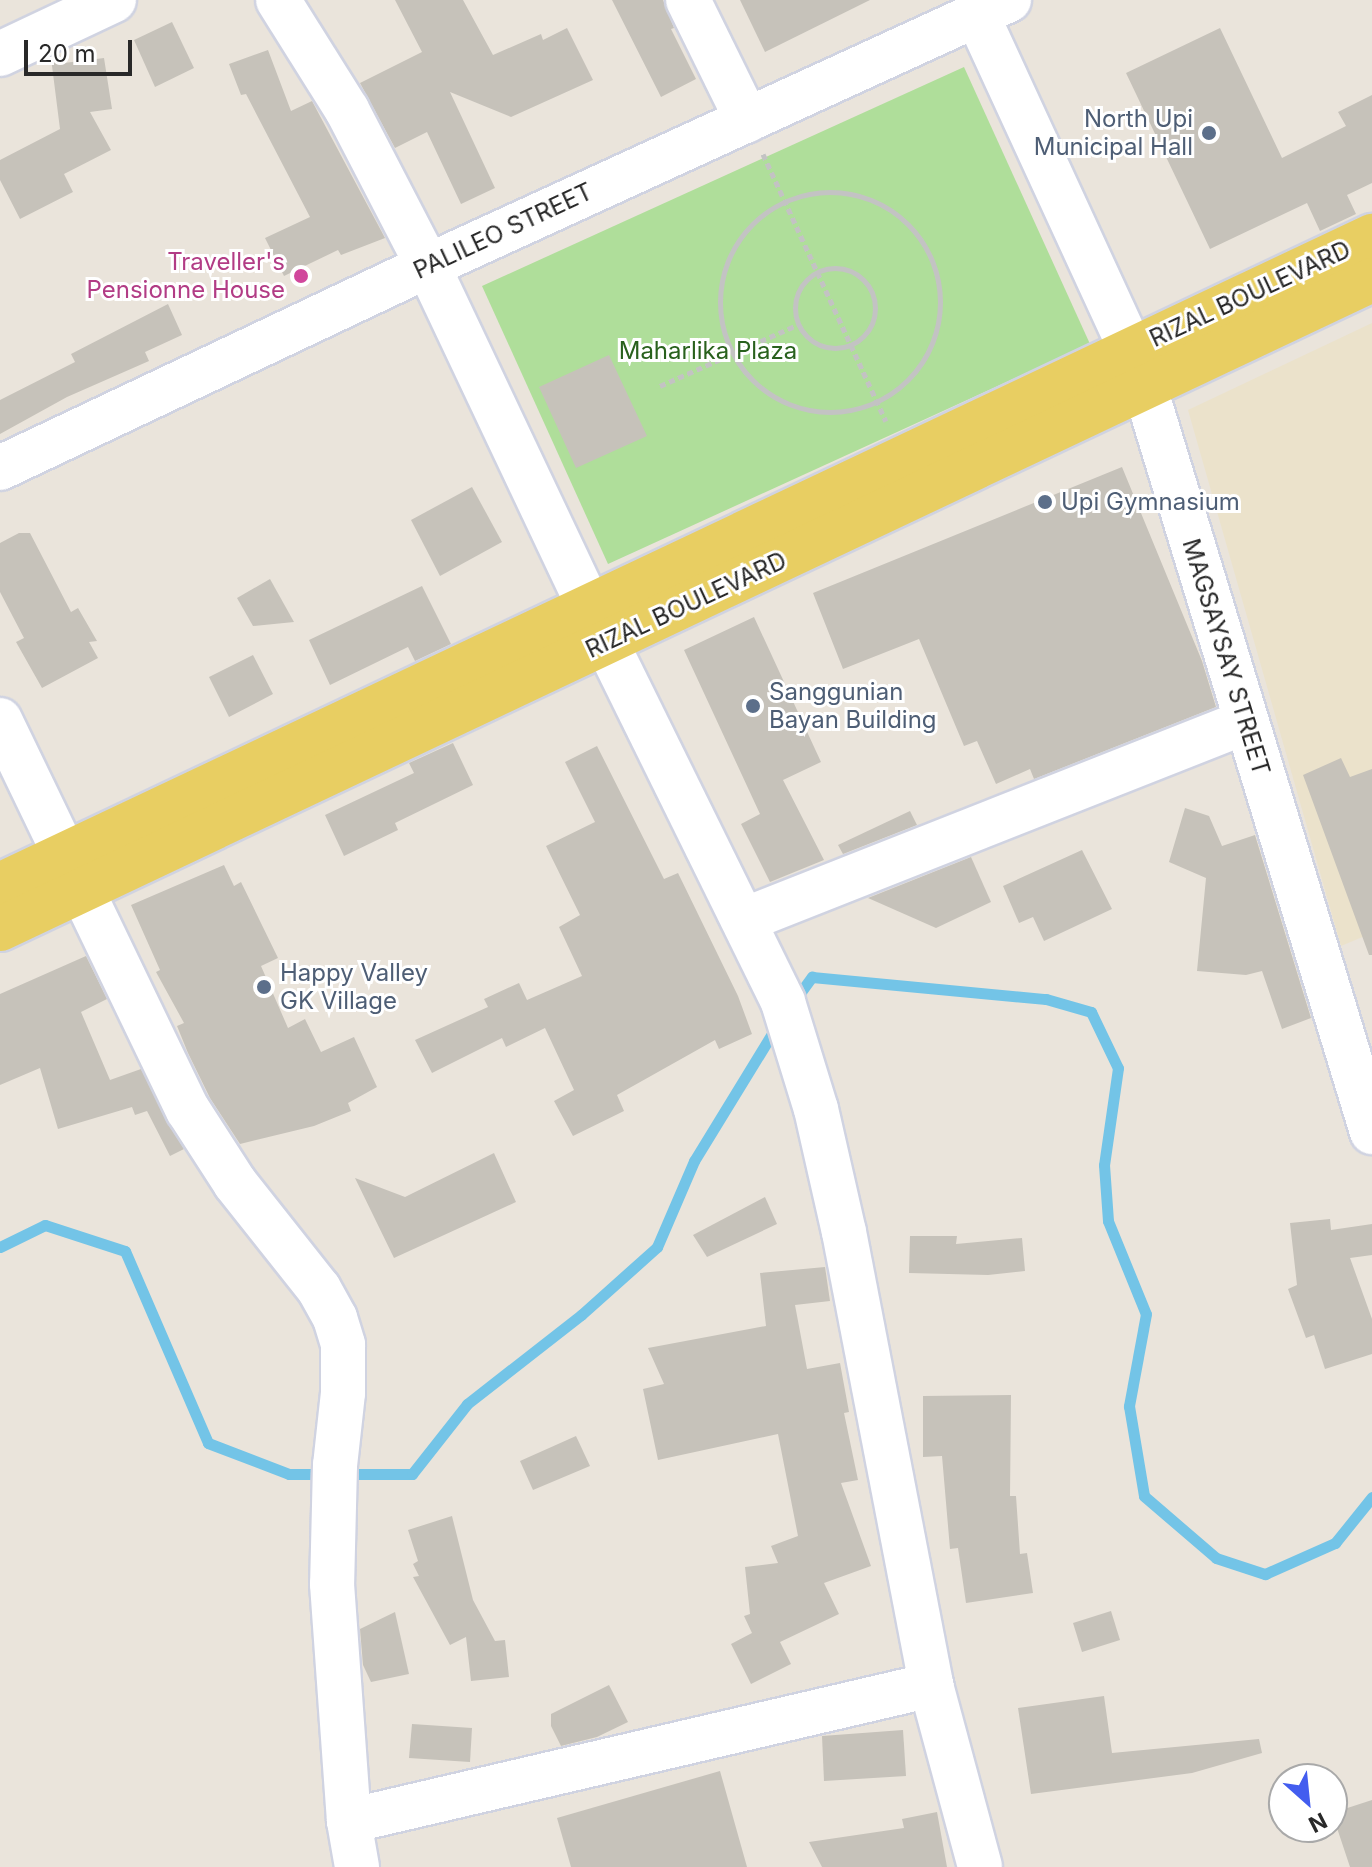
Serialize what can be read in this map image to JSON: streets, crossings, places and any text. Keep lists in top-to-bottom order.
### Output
{
  "streets": {
    "main road": ["RIZAL BOULEVARD"],
    "street": ["PALILEO STREET", "MAGSAYSAY STREET"]
  },
  "crossings": [
    ["PALILEO STREET", "MAGSAYSAY STREET"],
    ["RIZAL BOULEVARD", "MAGSAYSAY STREET"]
  ],
  "parks": ["Maharlika Plaza"],
  "places": [
    "North Upi Municipal Hall",
    "Traveller's Pensionne House",
    "Upi Gymnasium",
    "Sanggunian Bayan Building",
    "Happy Valley GK Village"
  ],
  "scale_bar": "20 m",
  "north": "bottom right"
}
